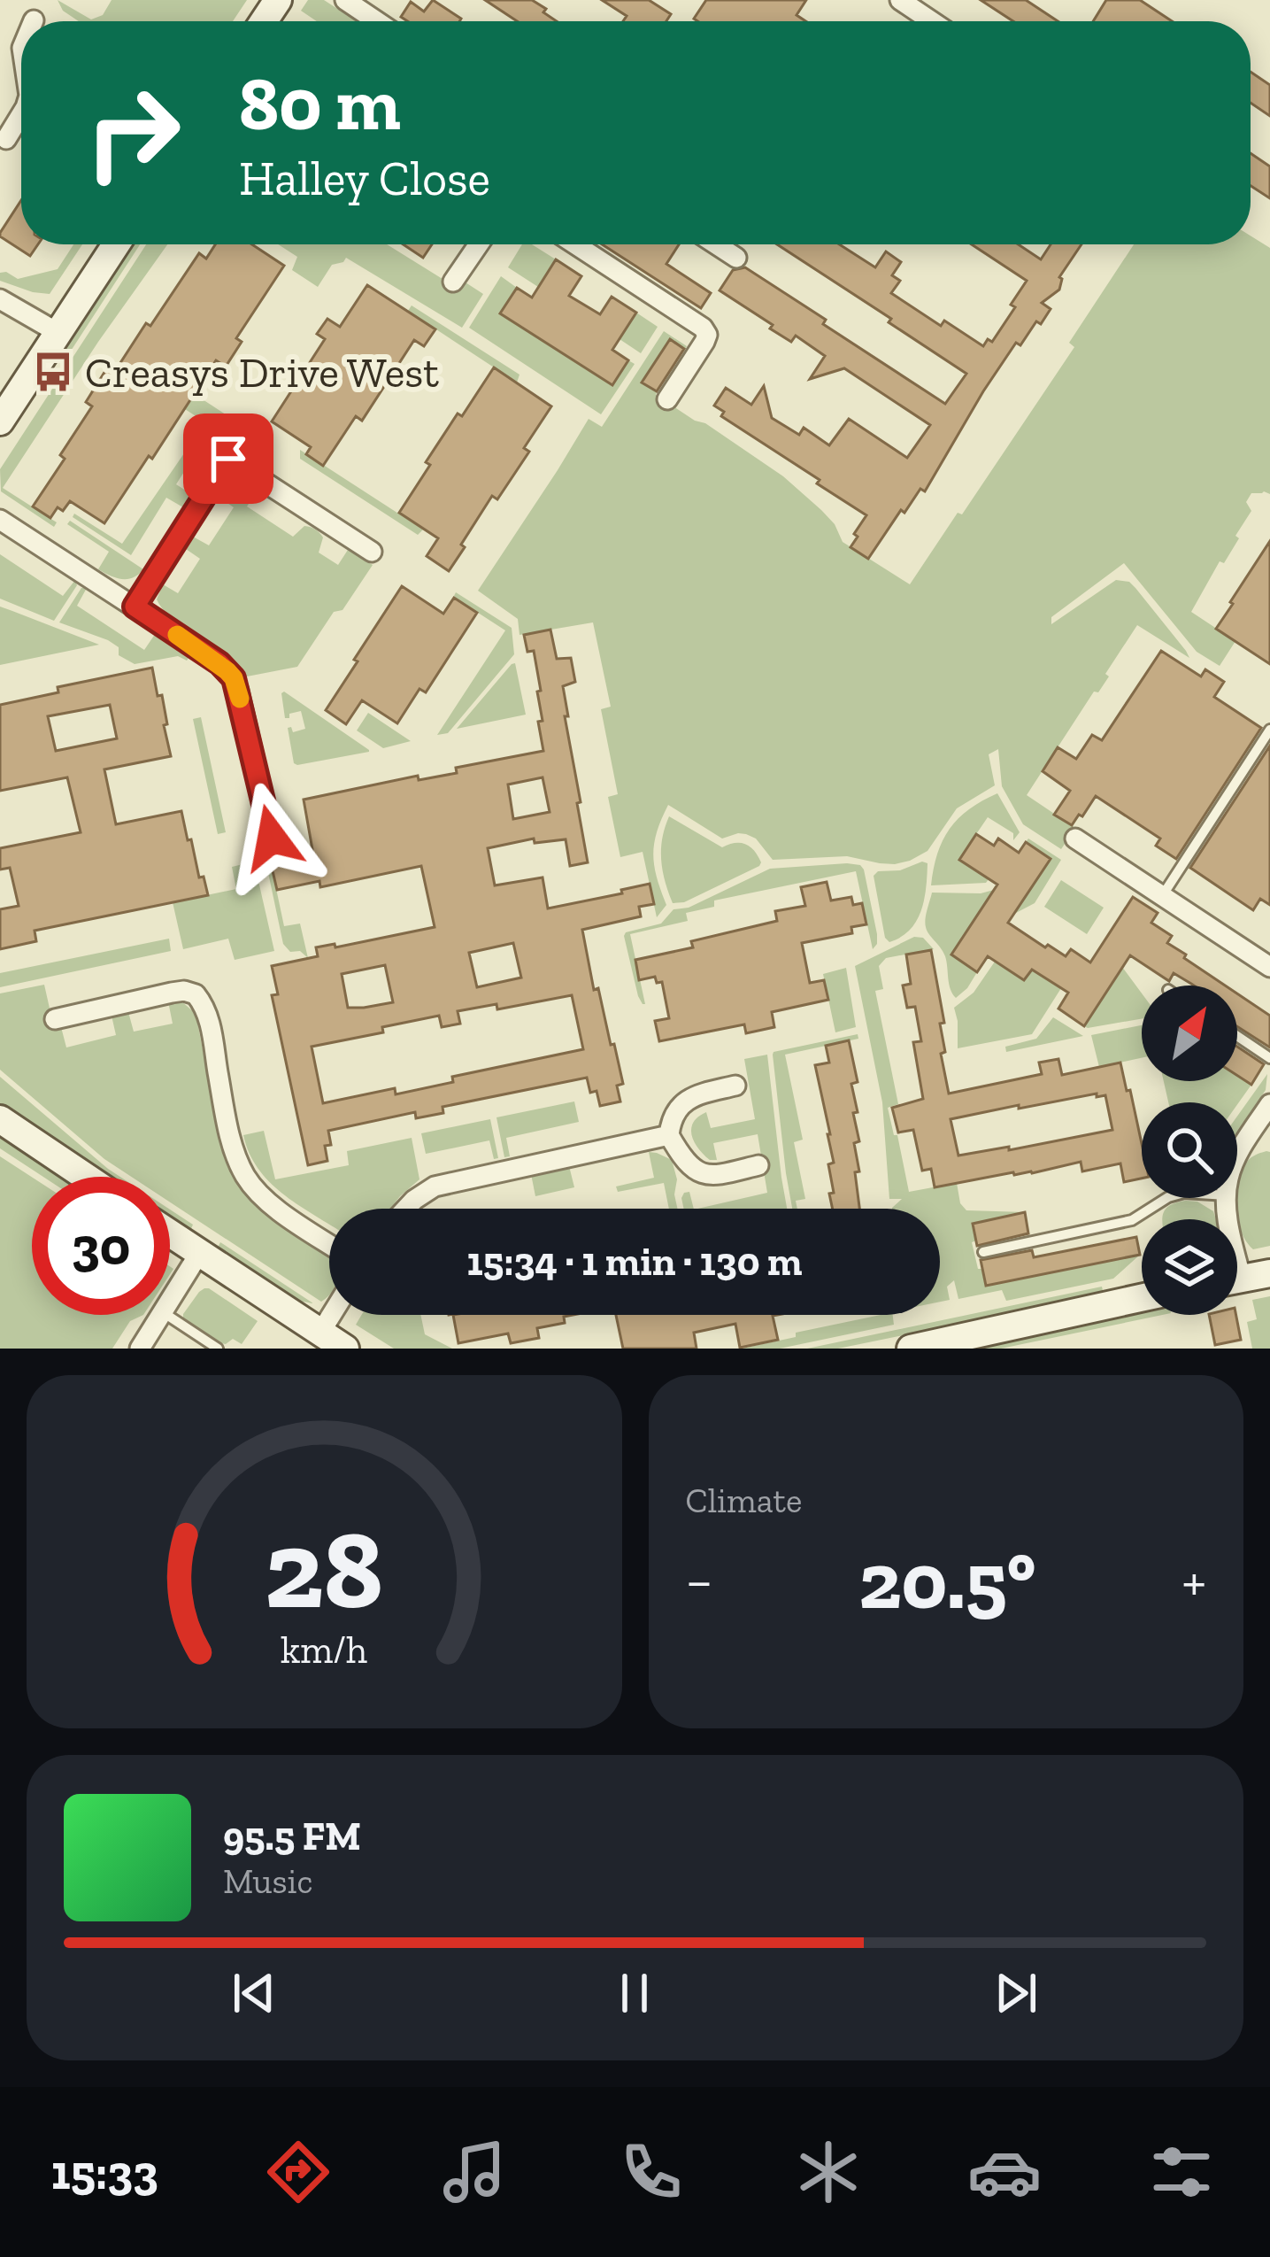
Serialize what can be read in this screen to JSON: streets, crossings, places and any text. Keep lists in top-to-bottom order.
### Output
{
  "places": {
    "bus stop": ["Creasys Drive West"]
  },
  "north": "top right",
  "page": {
    "turn": ["80 m", "Halley Close"],
    "limit": "30",
    "trip": "15:34 · 1 min · 130 m",
    "tile": "Climate",
    "heat": ["−", "20.5°", "+"],
    "song": ["95.5 FM", "Music"],
    "tabs": "15:33",
    "gauge": ["28", "km/h"]
  }
}
